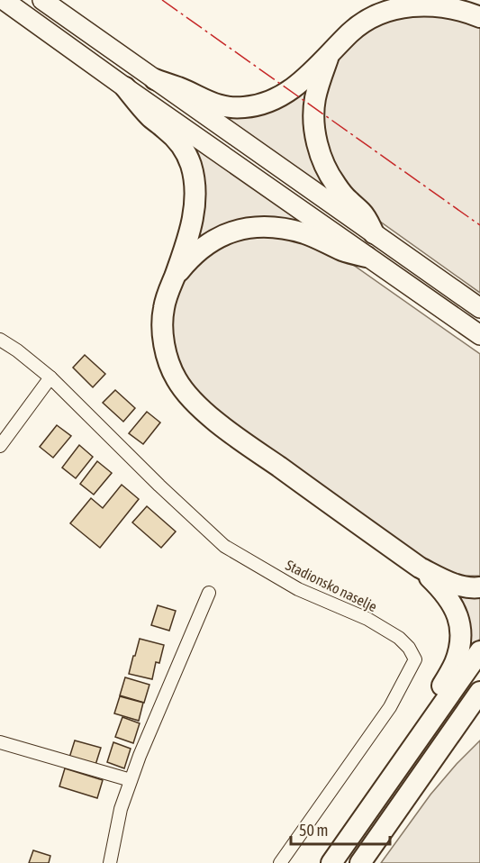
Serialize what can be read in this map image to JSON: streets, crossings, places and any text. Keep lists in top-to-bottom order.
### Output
{
  "streets": {
    "street": ["Stadionsko naselje"]
  },
  "scale_bar": "50 m"
}
